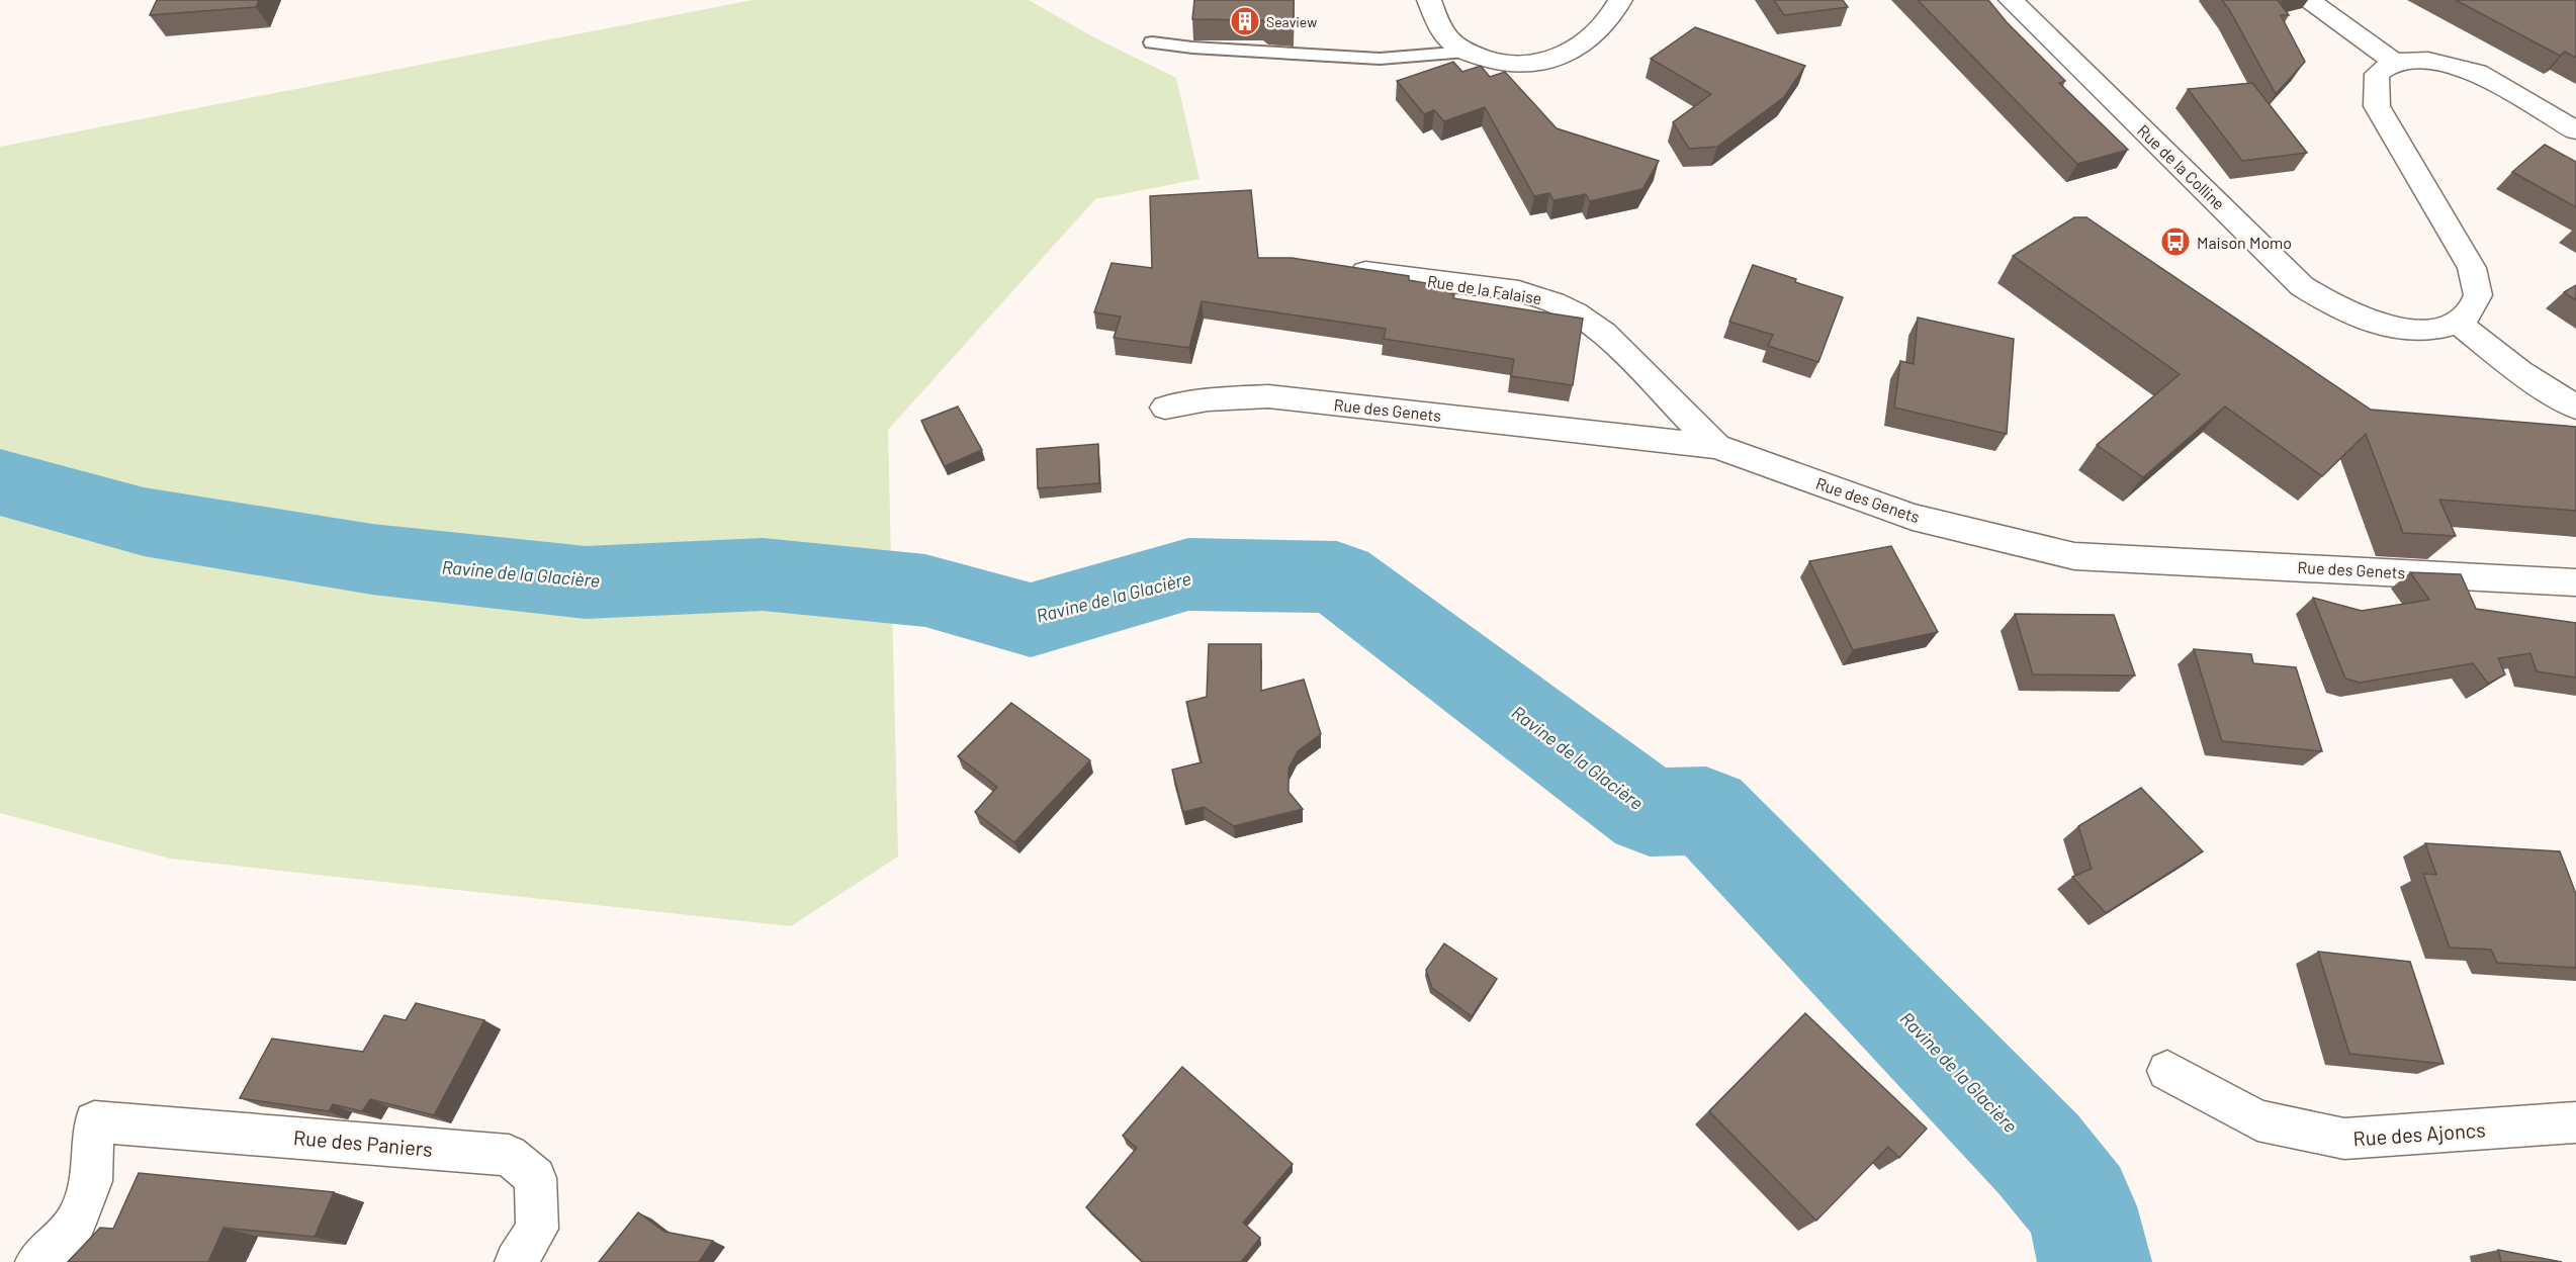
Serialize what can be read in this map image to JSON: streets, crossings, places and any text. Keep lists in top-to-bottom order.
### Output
{
  "streets": {
    "street": [
      "Rue de la Colline",
      "Rue de la Falaise",
      "Rue des Genets",
      "Rue des Ajoncs",
      "Rue des Paniers"
    ]
  },
  "crossings": [
    ["Rue de la Falaise", "Rue des Genets"]
  ],
  "water": ["Ravine de la Glacière"],
  "places": {
    "building": ["Seaview"],
    "bus stop": ["Maison Momo"]
  }
}
